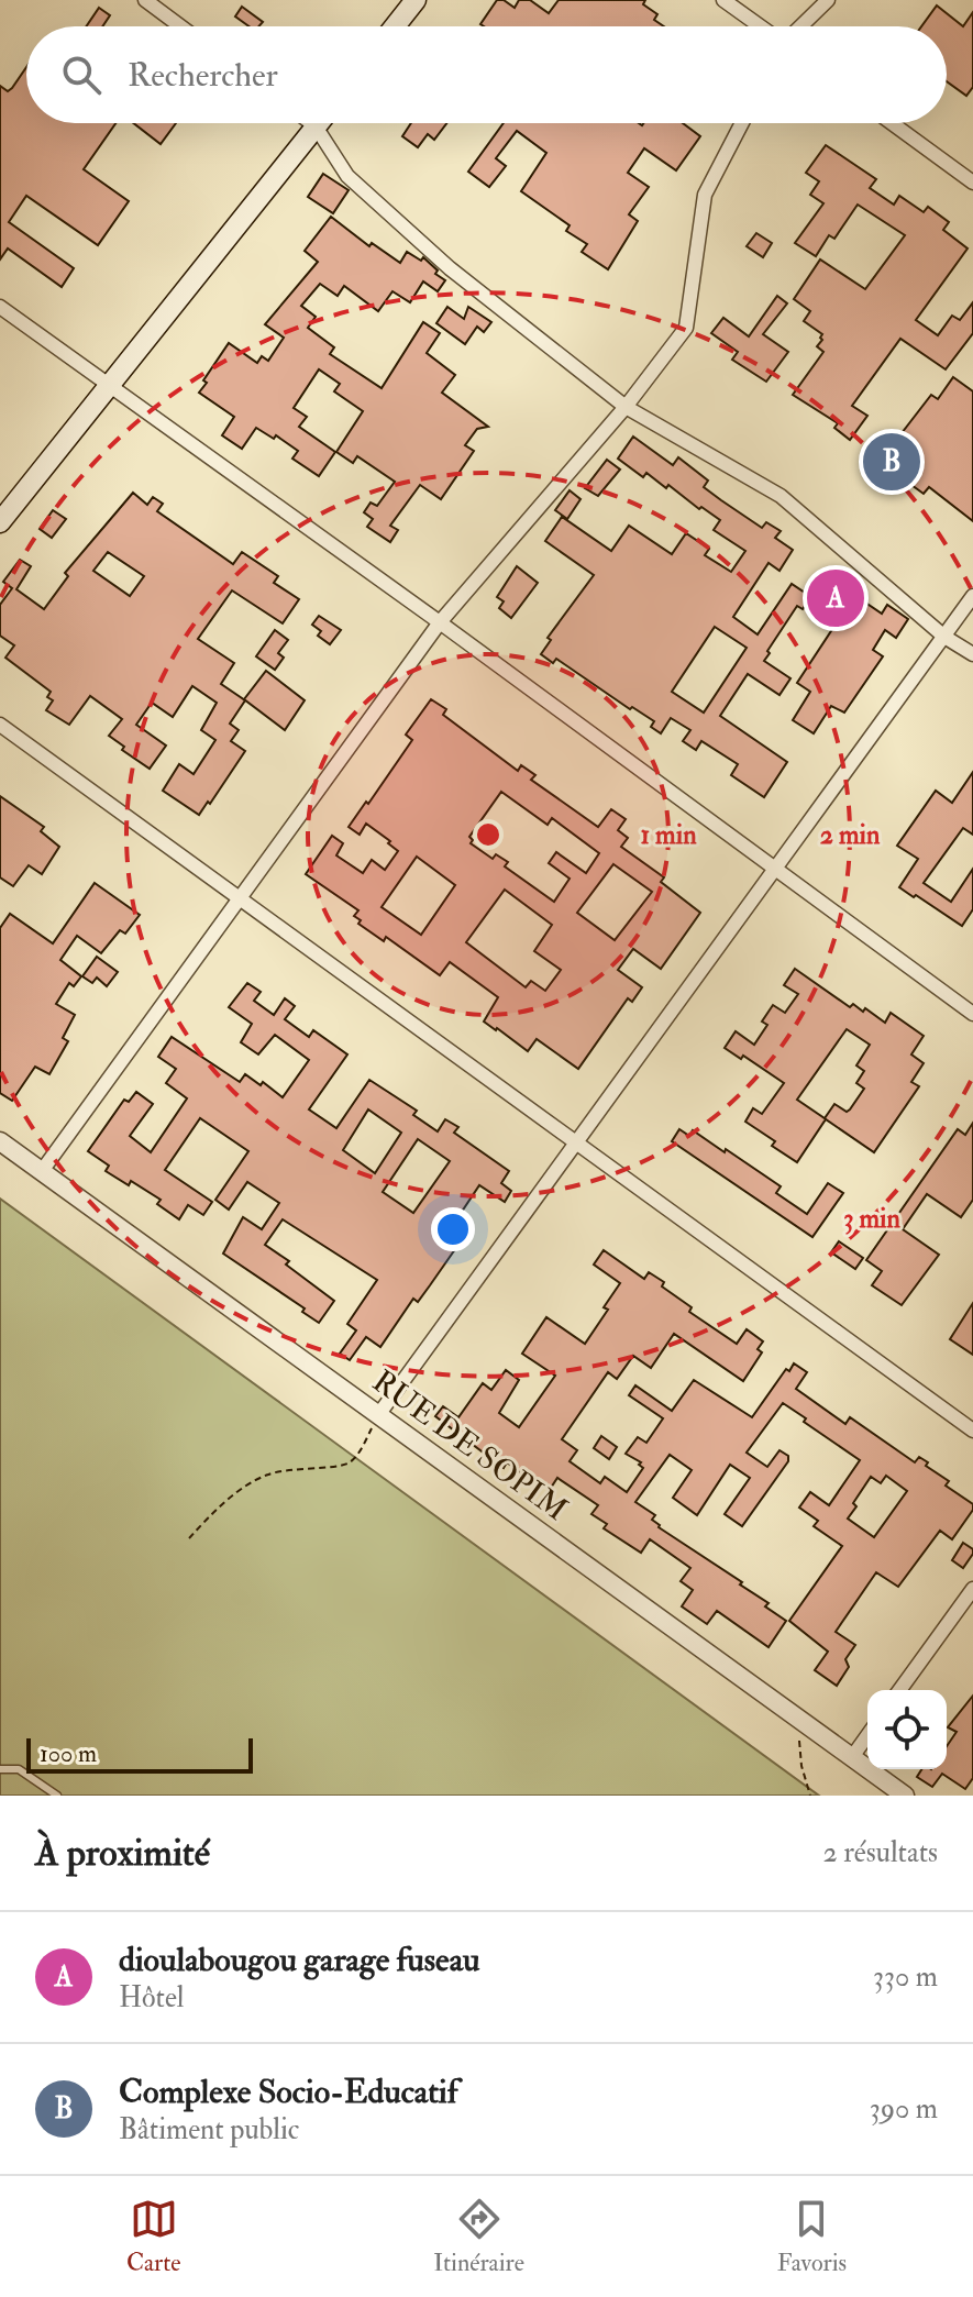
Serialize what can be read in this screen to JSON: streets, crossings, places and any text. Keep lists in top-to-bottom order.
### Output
{
  "streets": {
    "street": ["RUE DE SOPIM"]
  },
  "scale_bar": "100 m",
  "page": {
    "search": "Rechercher",
    "pins": ["B", "A"],
    "scale": "100 m",
    "heading": ["À proximité", "2 résultats"],
    "list": [
      {
        "mark": "A",
        "name": "dioulabougou garage fuseau",
        "note": "Hôtel",
        "value": "330 m"
      },
      {
        "mark": "B",
        "name": "Complexe Socio-Educatif",
        "note": "Bâtiment public",
        "value": "390 m"
      }
    ],
    "nav": ["Carte", "Itinéraire", "Favoris"]
  },
  "rings": ["1 min", "2 min", "3 min"]
}
